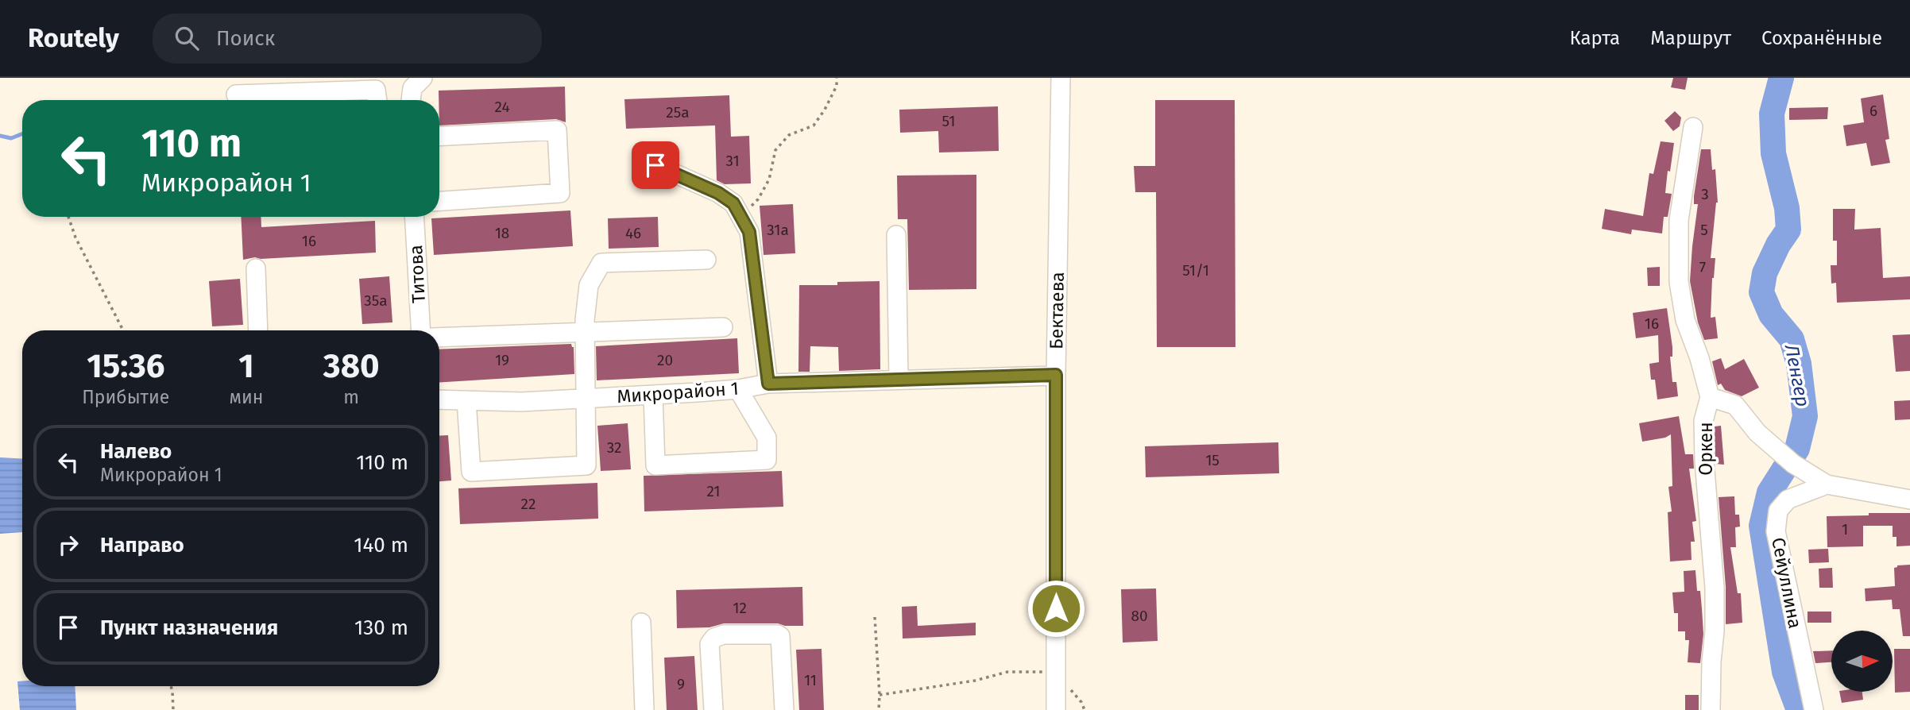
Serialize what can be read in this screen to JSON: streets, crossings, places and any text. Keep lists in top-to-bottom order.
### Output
{
  "streets": {
    "street": [
      "Титова",
      "Бектаева",
      "Микрорайон 1",
      "Оркен",
      "Сейуллина"
    ]
  },
  "crossings": [
    ["Бектаева", "Микрорайон 1"]
  ],
  "water": ["Ленгер"],
  "house_numbers": [
    "24",
    "6",
    "25а",
    "51",
    "31",
    "3",
    "31а",
    "5",
    "18",
    "46",
    "16",
    "7",
    "51/1",
    "35а",
    "16",
    "19",
    "20",
    "32",
    "15",
    "21",
    "22",
    "1",
    "12",
    "80",
    "11",
    "9"
  ],
  "north": "right",
  "page": {
    "header": "Routely",
    "search": "Поиск",
    "nav": ["Карта", "Маршрут", "Сохранённые"],
    "turn": ["110 m", "Микрорайон 1"],
    "eta": [
      "15:36",
      "Прибытие",
      "1",
      "мин",
      "380",
      "m"
    ],
    "list": [
      {
        "name": "Налево",
        "note": "Микрорайон 1",
        "value": "110 m"
      },
      {
        "name": "Направо",
        "value": "140 m"
      },
      {
        "name": "Пункт назначения",
        "value": "130 m"
      }
    ]
  }
}
